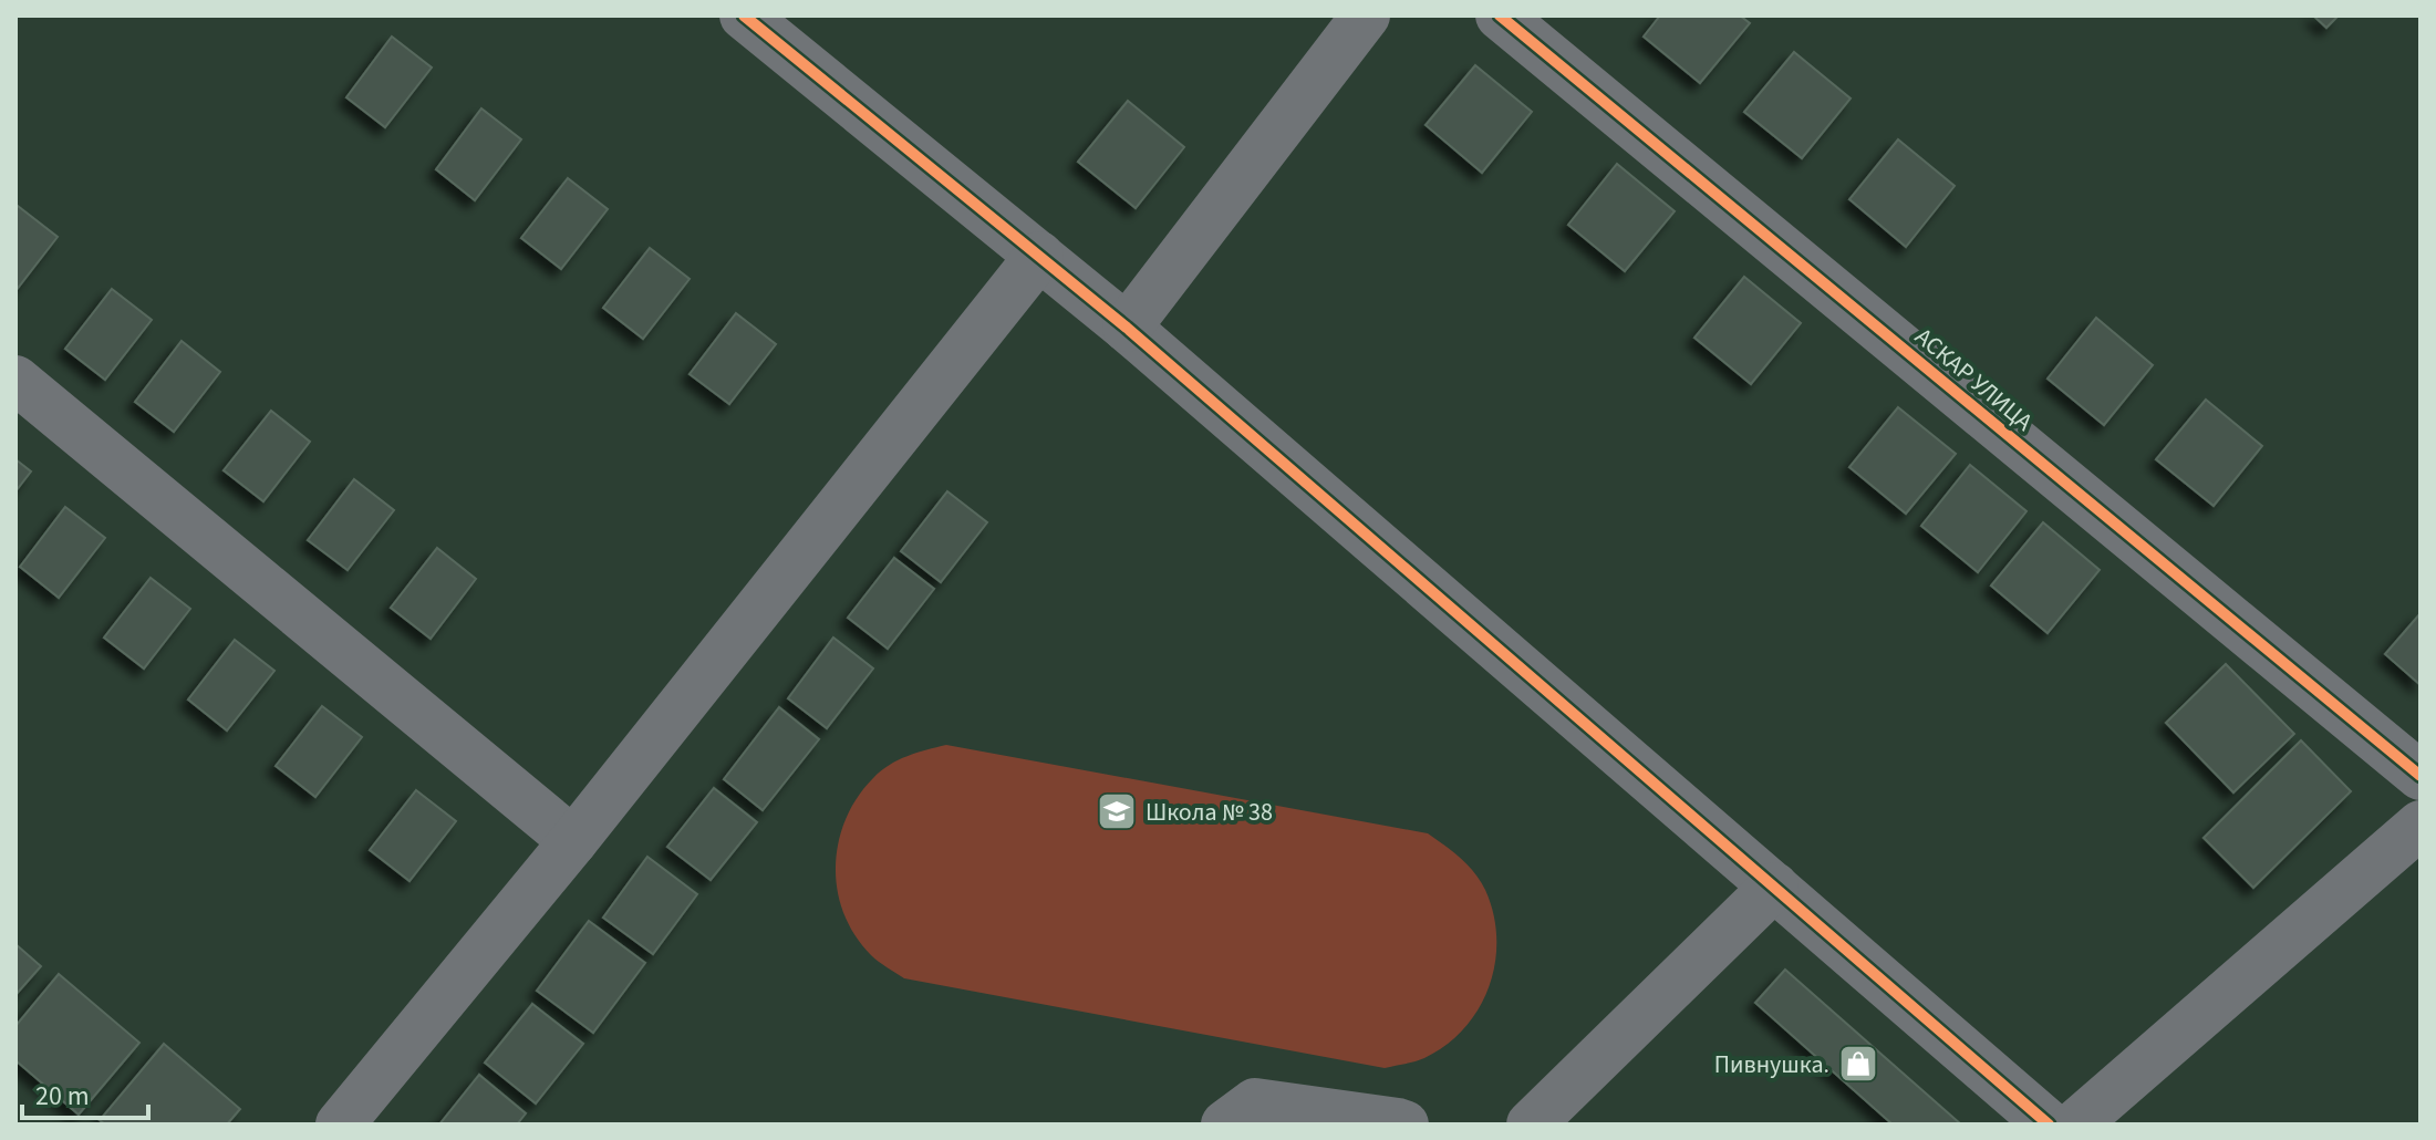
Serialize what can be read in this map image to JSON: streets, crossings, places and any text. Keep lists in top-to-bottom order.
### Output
{
  "streets": {
    "street": ["АСКАР УЛИЦА"]
  },
  "places": {
    "school or university": ["Школа № 38"],
    "shop": ["Пивнушка."]
  },
  "scale_bar": "20 m"
}
